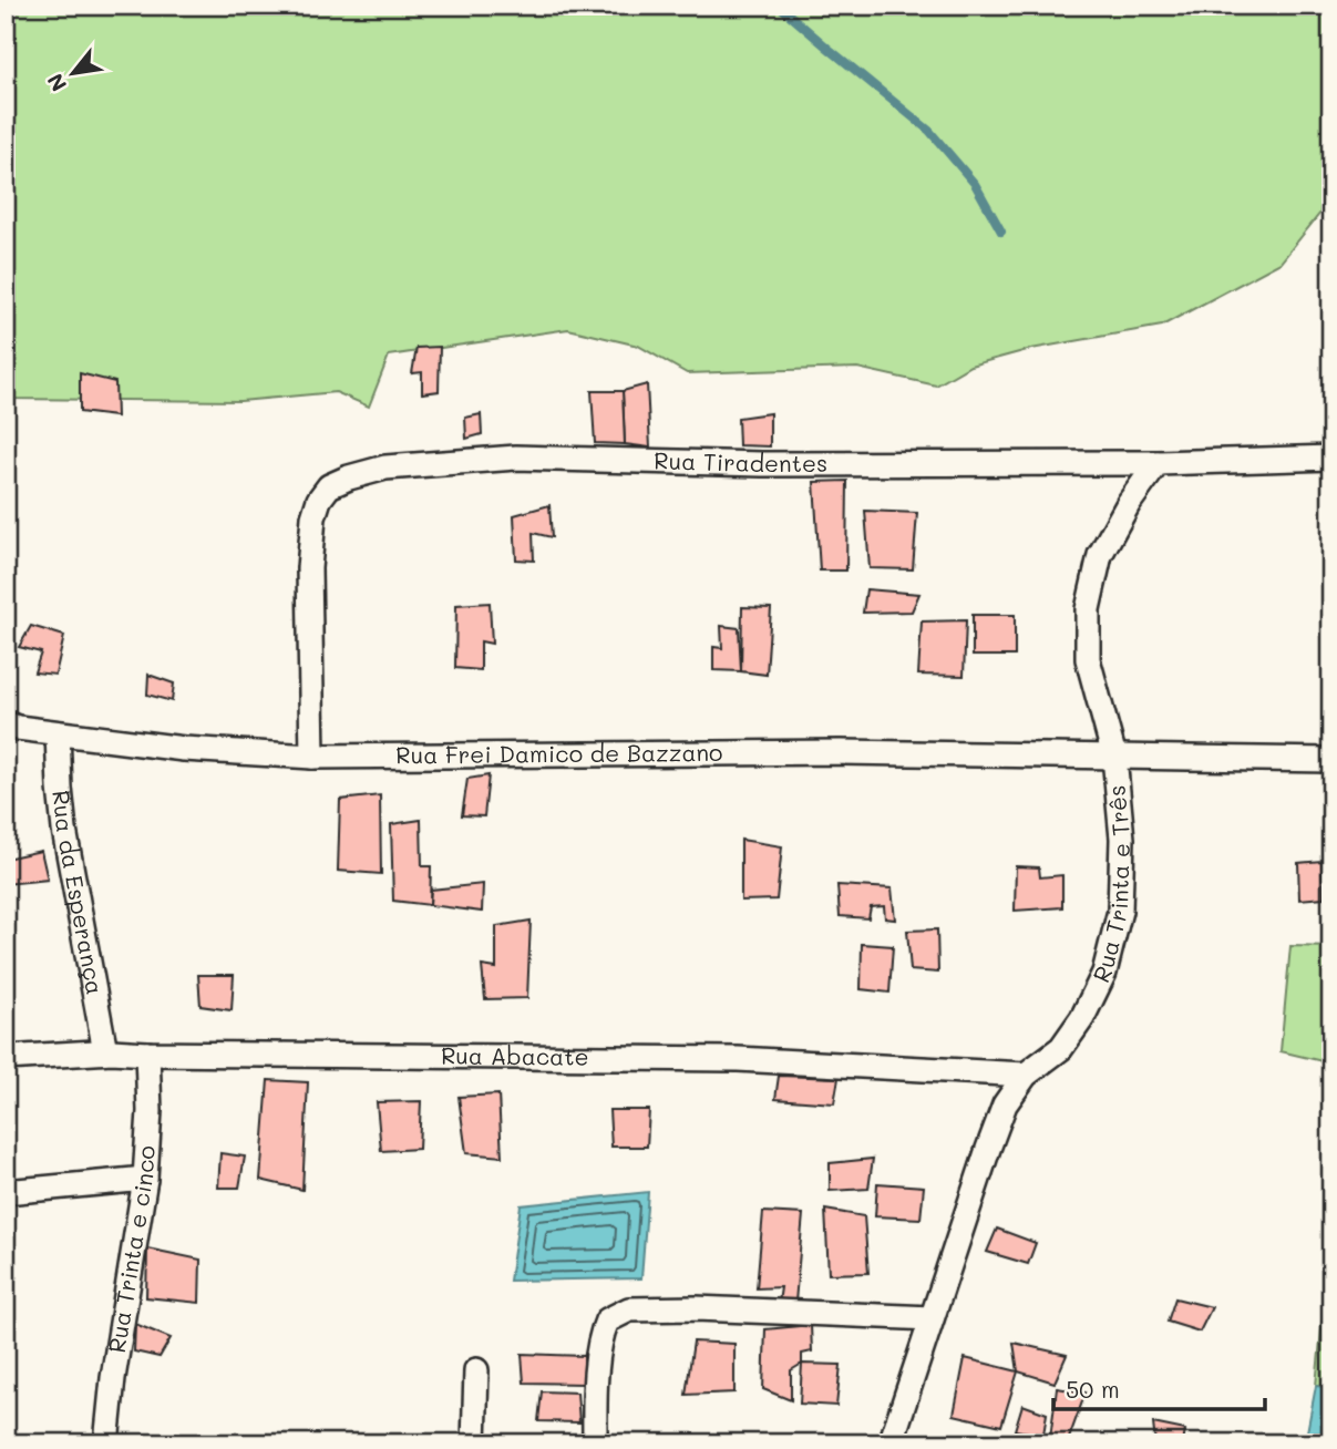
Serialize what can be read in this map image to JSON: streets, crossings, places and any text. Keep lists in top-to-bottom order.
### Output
{
  "streets": {
    "street": [
      "Rua Tiradentes",
      "Rua Frei Damico de Bazzano",
      "Rua Trinta e Três",
      "Rua da Esperança",
      "Rua Abacate",
      "Rua Trinta e cinco"
    ]
  },
  "crossings": [
    ["Rua Tiradentes", "Rua Frei Damico de Bazzano"],
    ["Rua Tiradentes", "Rua Trinta e Três"],
    ["Rua Frei Damico de Bazzano", "Rua Trinta e Três"],
    ["Rua Frei Damico de Bazzano", "Rua da Esperança"],
    ["Rua Trinta e Três", "Rua Abacate"],
    ["Rua da Esperança", "Rua Abacate"],
    ["Rua Abacate", "Rua Trinta e cinco"]
  ],
  "scale_bar": "50 m",
  "north": "bottom left"
}
